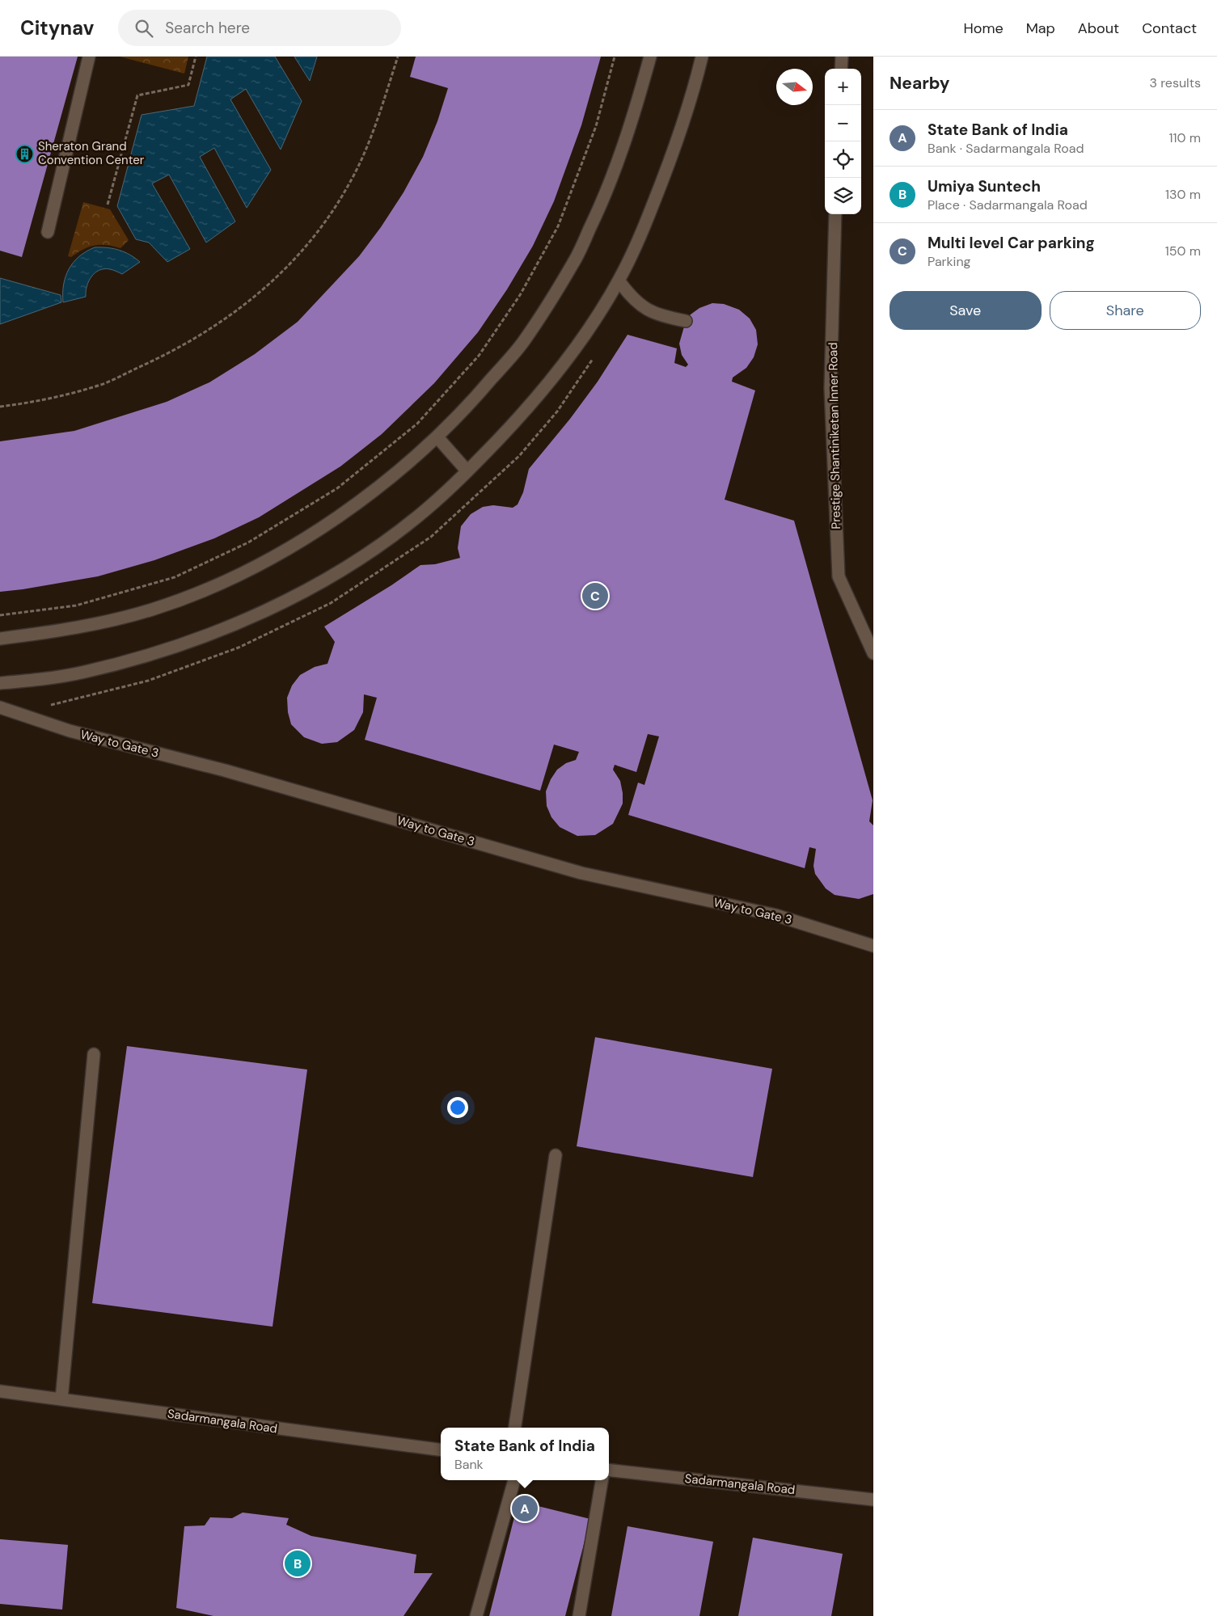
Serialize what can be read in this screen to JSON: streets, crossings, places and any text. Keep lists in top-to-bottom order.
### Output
{
  "streets": {
    "street": ["Prestige Shantiniketan Inner Road", "Way to Gate 3", "Sadarmangala Road"]
  },
  "places": {
    "building": ["Sheraton Grand Convention Center"]
  },
  "north": "right",
  "page": {
    "header": "Citynav",
    "search": "Search here",
    "nav": [
      "Home",
      "Map",
      "About",
      "Contact"
    ],
    "heading": ["Nearby", "3 results"],
    "map_buttons": ["+", "−"],
    "list": [
      {
        "mark": "A",
        "name": "State Bank of India",
        "note": "Bank · Sadarmangala Road",
        "value": "110 m"
      },
      {
        "mark": "B",
        "name": "Umiya Suntech",
        "note": "Place · Sadarmangala Road",
        "value": "130 m"
      },
      {
        "mark": "C",
        "name": "Multi level Car parking",
        "note": "Parking",
        "value": "150 m"
      }
    ],
    "buttons": ["Save", "Share"],
    "pins": ["C", "A", "B"],
    "popup": ["State Bank of India", "Bank"]
  }
}
